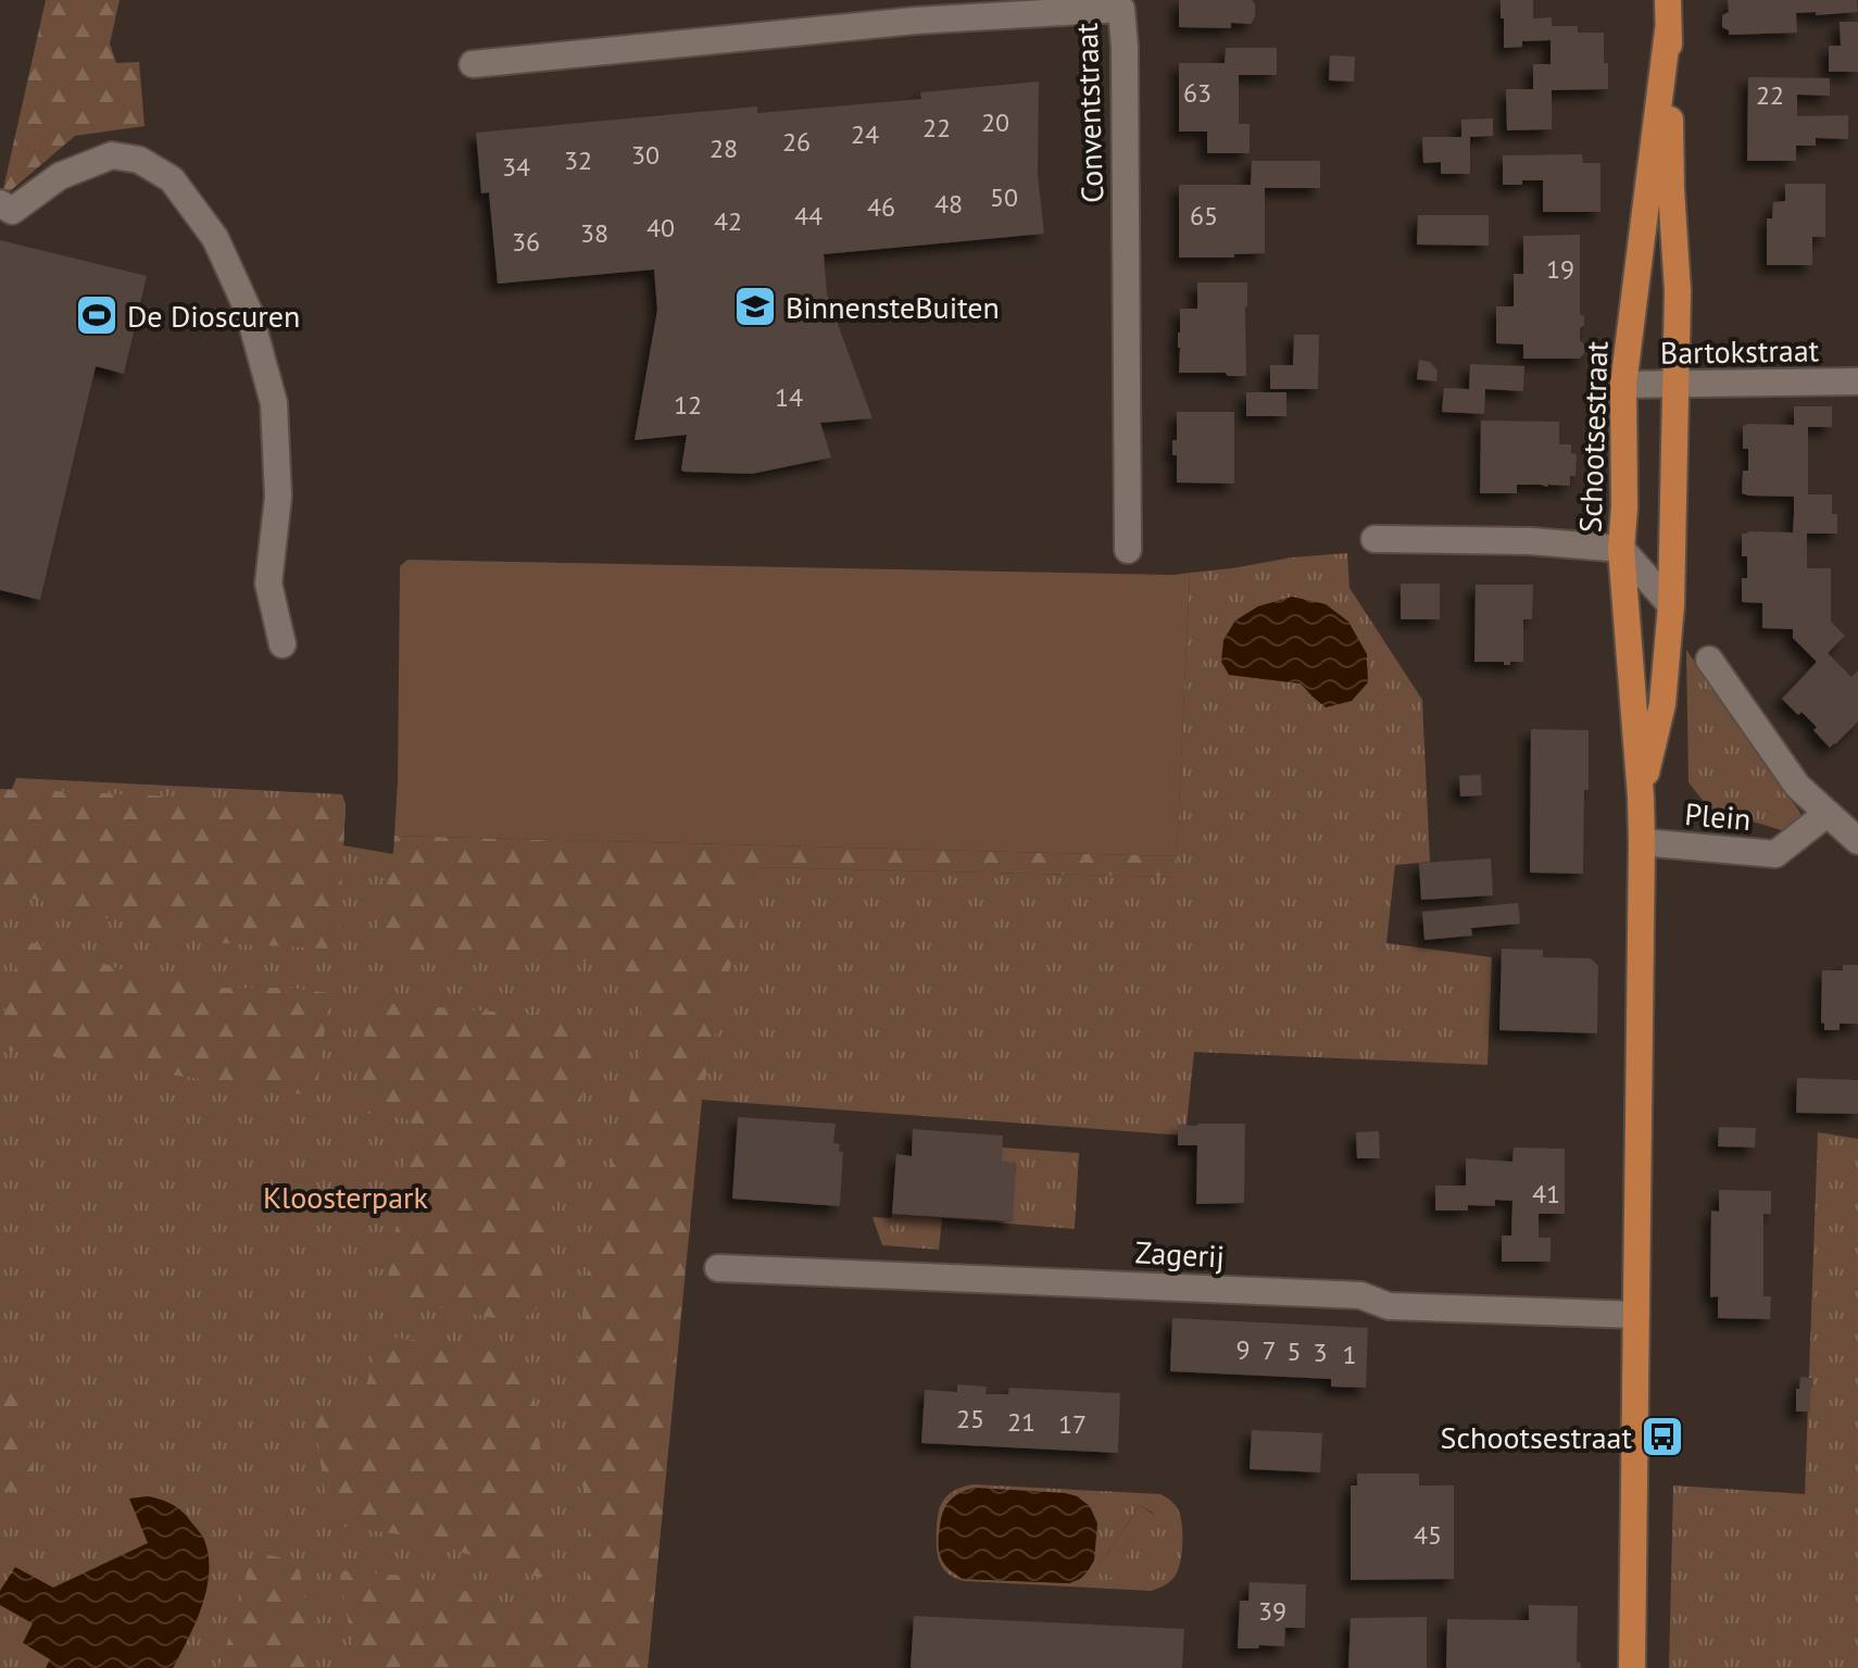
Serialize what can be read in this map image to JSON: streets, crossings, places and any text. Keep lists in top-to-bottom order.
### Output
{
  "streets": {
    "main road": ["Schootsestraat"],
    "street": [
      "Conventstraat",
      "Bartokstraat",
      "Plein",
      "Zagerij"
    ]
  },
  "crossings": [
    ["Bartokstraat", "Schootsestraat"],
    ["Schootsestraat", "Plein"],
    ["Schootsestraat", "Zagerij"]
  ],
  "parks": ["Kloosterpark"],
  "places": {
    "school or university": ["BinnensteBuiten"],
    "sports": ["De Dioscuren"],
    "bus stop": ["Schootsestraat"]
  },
  "house_numbers": [
    "63",
    "22",
    "20",
    "22",
    "24",
    "26",
    "28",
    "30",
    "32",
    "34",
    "50",
    "48",
    "46",
    "44",
    "65",
    "42",
    "40",
    "38",
    "36",
    "19",
    "14",
    "12",
    "41",
    "9",
    "7",
    "5",
    "3",
    "1",
    "25",
    "21",
    "17",
    "45",
    "39"
  ]
}
